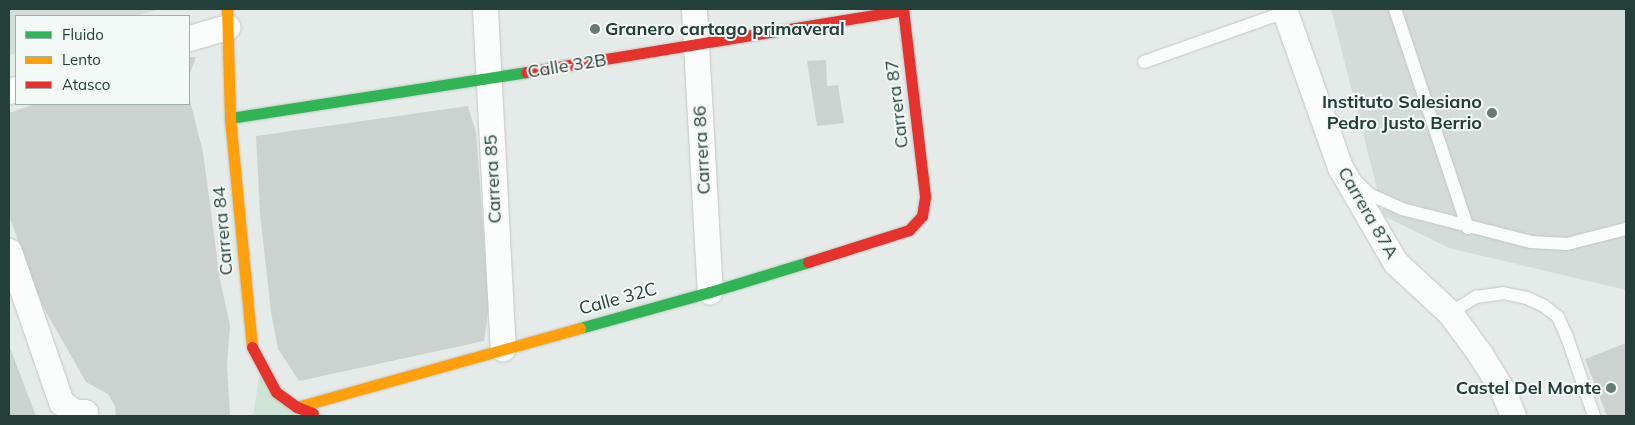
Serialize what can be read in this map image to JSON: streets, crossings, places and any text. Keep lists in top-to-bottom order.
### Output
{
  "streets": {
    "street": [
      "Calle 32B",
      "Carrera 87",
      "Carrera 86",
      "Carrera 85",
      "Carrera 87A",
      "Carrera 84",
      "Calle 32C"
    ]
  },
  "crossings": [
    ["Calle 32B", "Carrera 87"],
    ["Calle 32B", "Carrera 86"],
    ["Calle 32B", "Carrera 85"],
    ["Calle 32B", "Carrera 84"],
    ["Carrera 87", "Calle 32C"],
    ["Carrera 86", "Calle 32C"],
    ["Carrera 85", "Calle 32C"],
    ["Carrera 84", "Calle 32C"]
  ],
  "places": ["Granero cartago primaveral", "Instituto Salesiano Pedro Justo Berrio", "Castel Del Monte"],
  "legend": ["Fluido", "Lento", "Atasco"]
}
